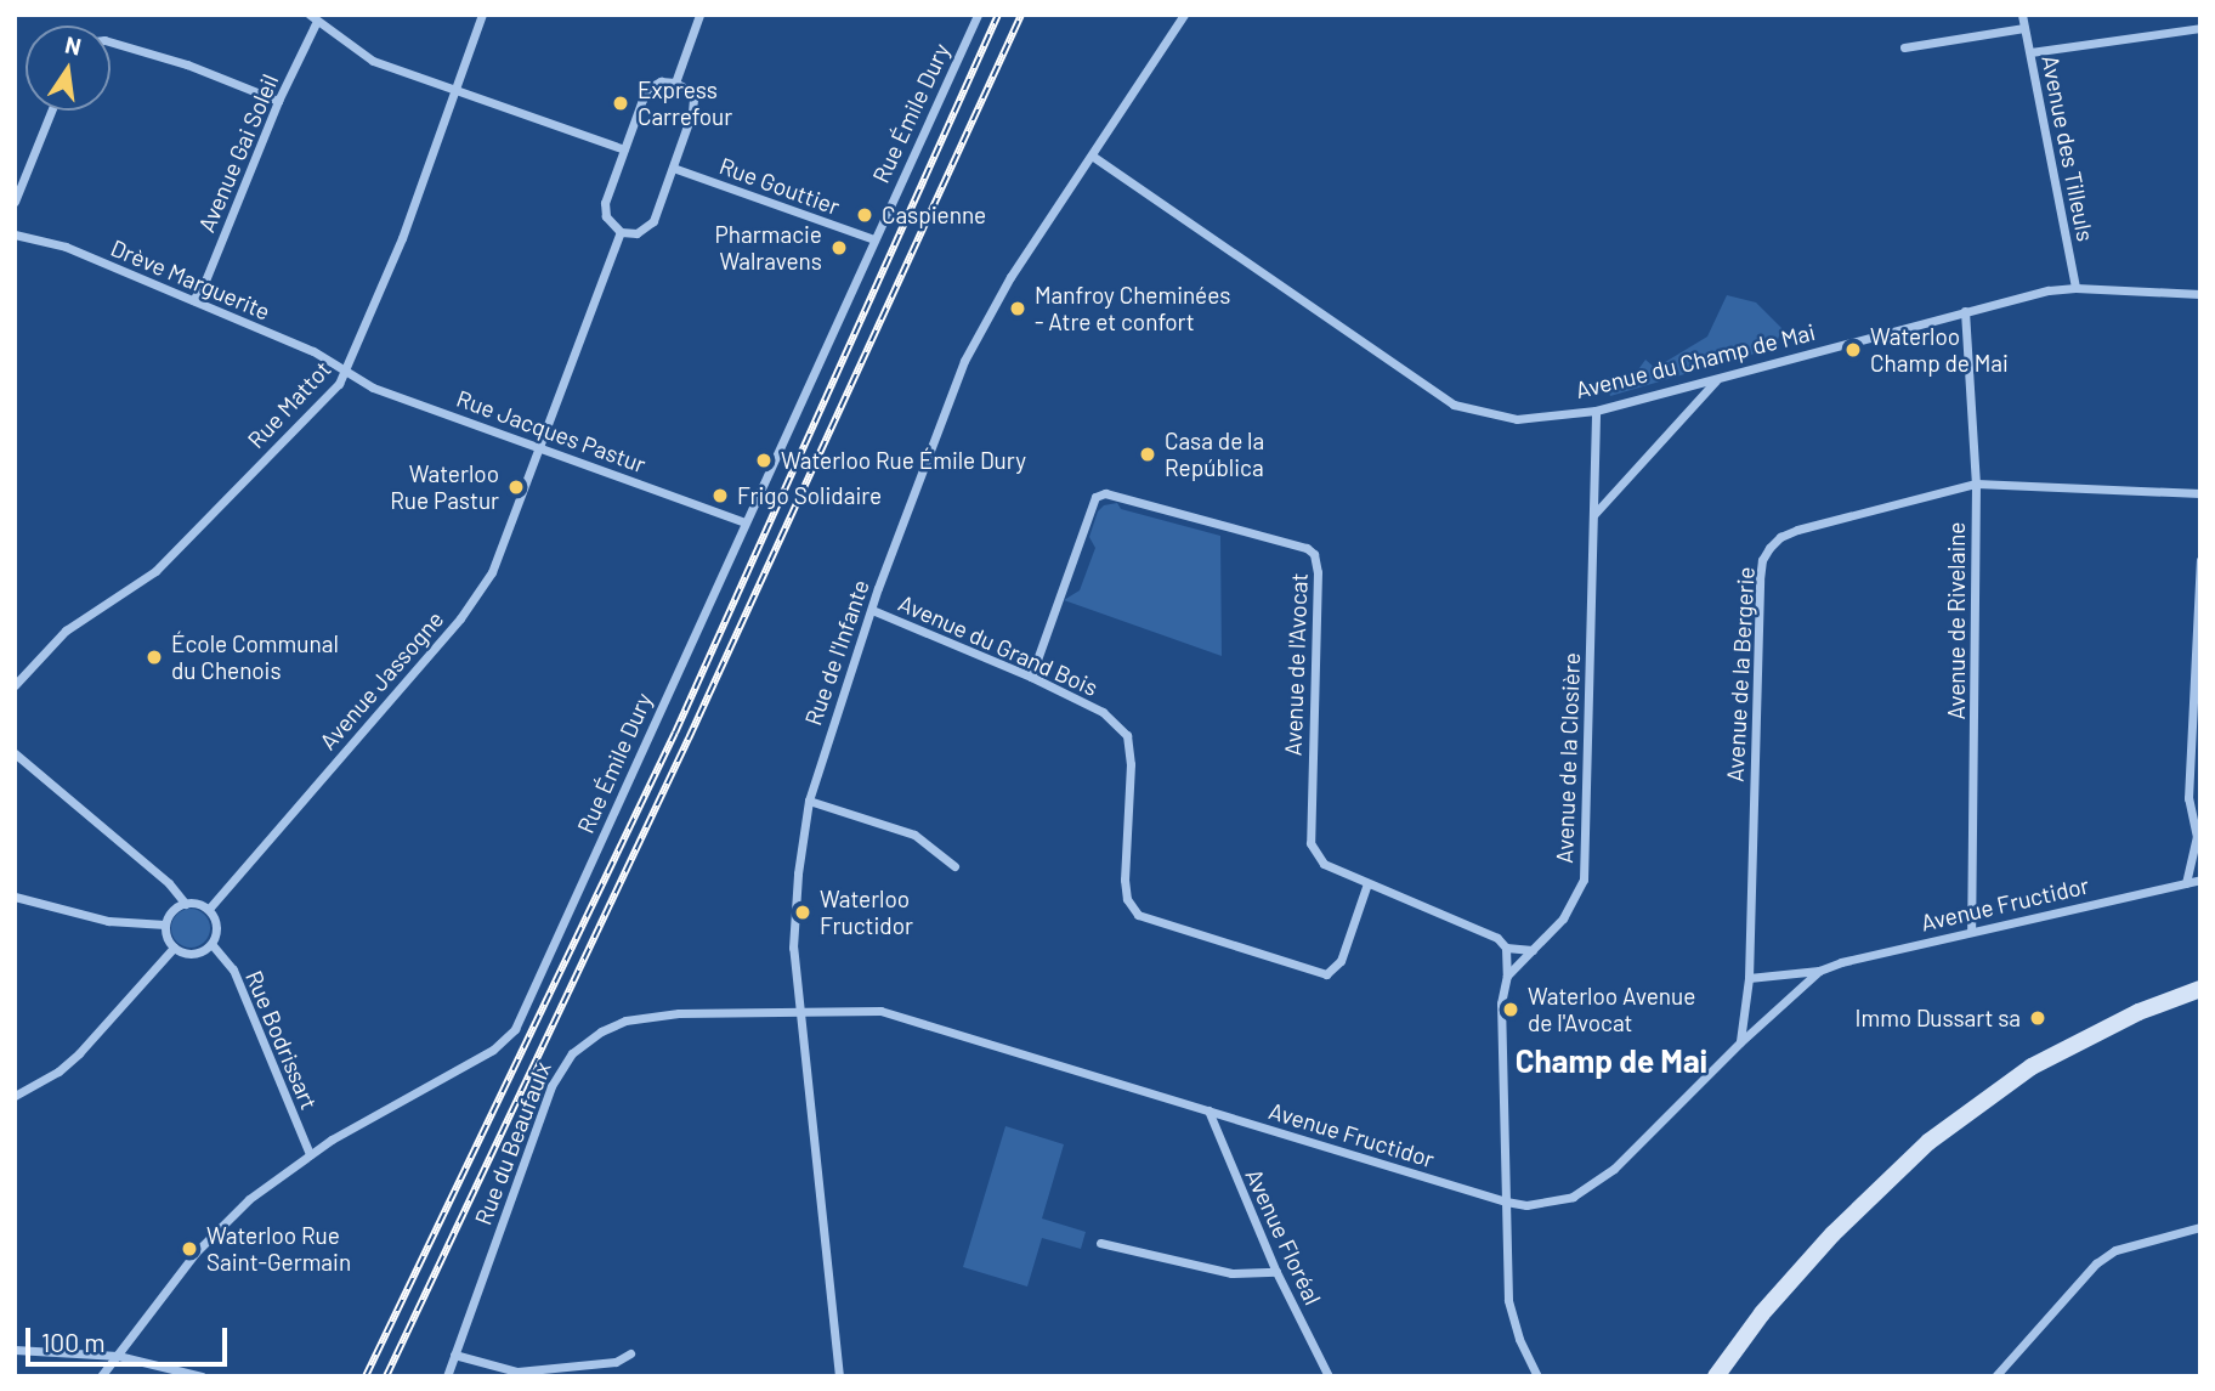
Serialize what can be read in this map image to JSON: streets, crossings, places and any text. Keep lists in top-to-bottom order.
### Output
{
  "streets": {
    "street": [
      "Rue Émile Dury",
      "Avenue des Tilleuls",
      "Avenue Gai Soleil",
      "Rue Gouttier",
      "Drève Marguerite",
      "Avenue du Champ de Mai",
      "Rue Mattot",
      "Rue Jacques Pastur",
      "Avenue de Rivelaine",
      "Avenue du Grand Bois",
      "Rue de l'Infante",
      "Avenue de l'Avocat",
      "Avenue de la Bergerie",
      "Avenue Jassogne",
      "Avenue de la Closière",
      "Avenue Fructidor",
      "Rue Bodrissart",
      "Rue du Beaufaulx",
      "Avenue Floréal"
    ]
  },
  "crossings": [
    ["Rue Émile Dury", "Rue Gouttier"],
    ["Rue Émile Dury", "Rue Jacques Pastur"],
    ["Rue Émile Dury", "Rue Bodrissart"],
    ["Avenue des Tilleuls", "Avenue du Champ de Mai"],
    ["Avenue Gai Soleil", "Drève Marguerite"],
    ["Drève Marguerite", "Rue Mattot"],
    ["Drève Marguerite", "Rue Jacques Pastur"],
    ["Avenue du Champ de Mai", "Avenue de Rivelaine"],
    ["Avenue du Champ de Mai", "Rue de l'Infante"],
    ["Avenue du Champ de Mai", "Avenue de la Closière"],
    ["Rue Mattot", "Rue Jacques Pastur"],
    ["Rue Jacques Pastur", "Avenue Jassogne"],
    ["Avenue de Rivelaine", "Avenue de la Bergerie"],
    ["Avenue de Rivelaine", "Avenue Fructidor"],
    ["Avenue du Grand Bois", "Rue de l'Infante"],
    ["Avenue du Grand Bois", "Avenue de l'Avocat"],
    ["Rue de l'Infante", "Avenue Fructidor"],
    ["Rue de l'Infante", "Rue du Beaufaulx"],
    ["Avenue de l'Avocat", "Avenue de la Closière"],
    ["Avenue de la Bergerie", "Avenue Fructidor"],
    ["Avenue Jassogne", "Rue Bodrissart"],
    ["Avenue Fructidor", "Rue du Beaufaulx"],
    ["Avenue Fructidor", "Avenue Floréal"]
  ],
  "districts": ["Champ de Mai"],
  "places": [
    "Express Carrefour",
    "Caspienne",
    "Pharmacie Walravens",
    "Manfroy Cheminées - Atre et confort",
    "Waterloo Champ de Mai",
    "Casa de la República",
    "Waterloo Rue Émile Dury",
    "Waterloo Rue Pastur",
    "Frigo Solidaire",
    "École Communal du Chenois",
    "Waterloo Fructidor",
    "Waterloo Avenue de l'Avocat",
    "Immo Dussart sa",
    "Waterloo Rue Saint-Germain"
  ],
  "scale_bar": "100 m",
  "north": "top"
}
